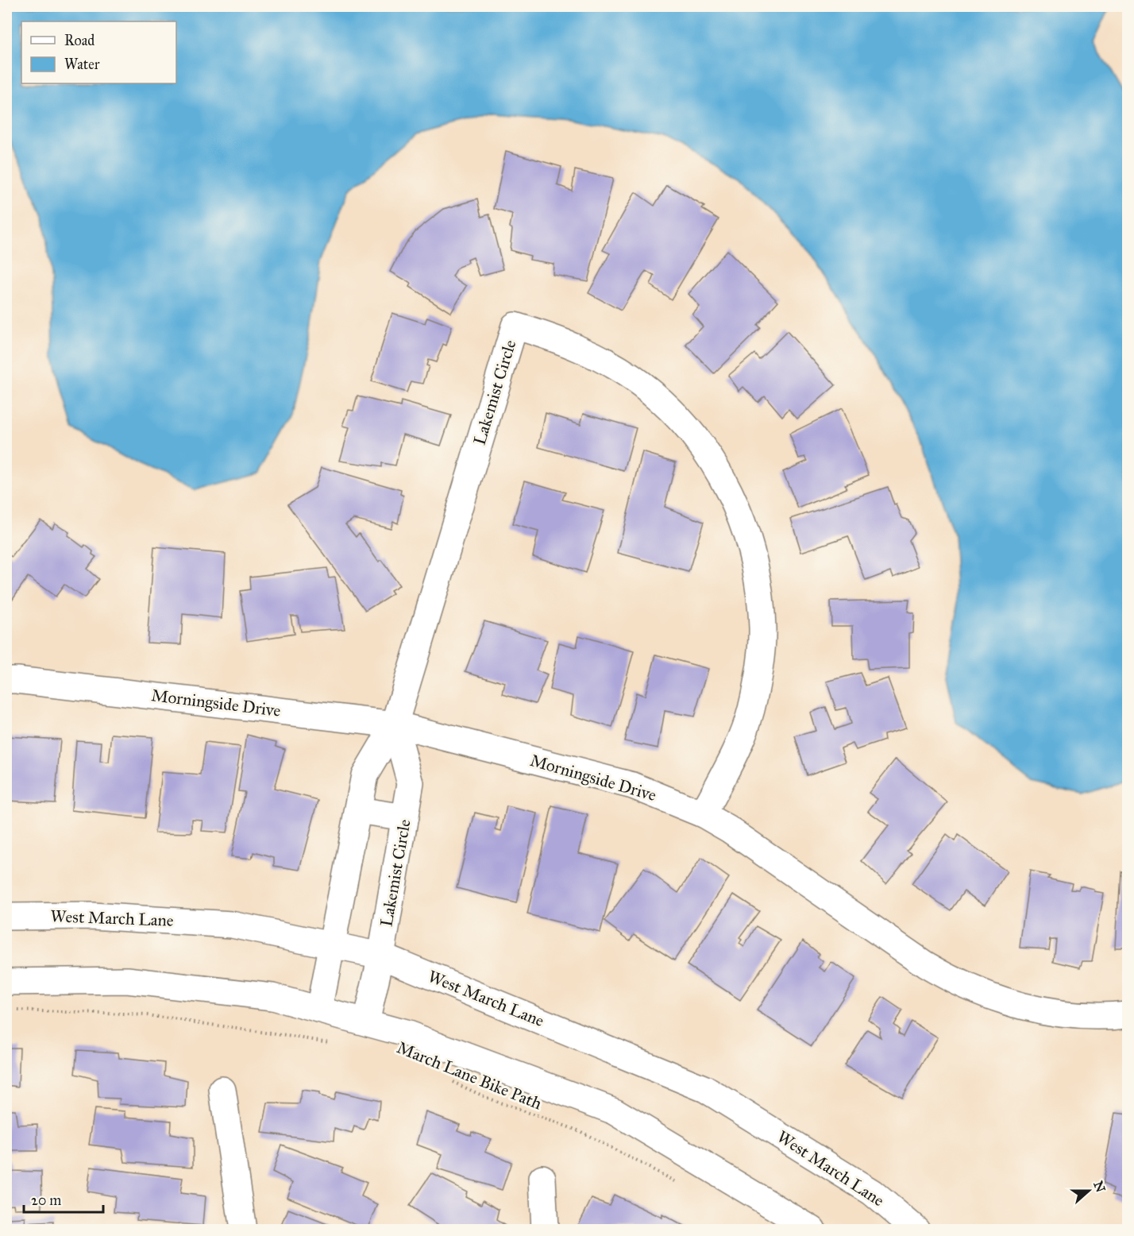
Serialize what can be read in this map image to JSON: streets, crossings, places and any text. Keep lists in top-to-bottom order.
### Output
{
  "streets": {
    "street": ["Lakemist Circle", "Morningside Drive", "West March Lane"],
    "path": ["March Lane Bike Path"]
  },
  "crossings": [
    ["Lakemist Circle", "Morningside Drive"],
    ["Lakemist Circle", "West March Lane"]
  ],
  "legend": ["Road", "Water"],
  "scale_bar": "20 m",
  "north": "right"
}
